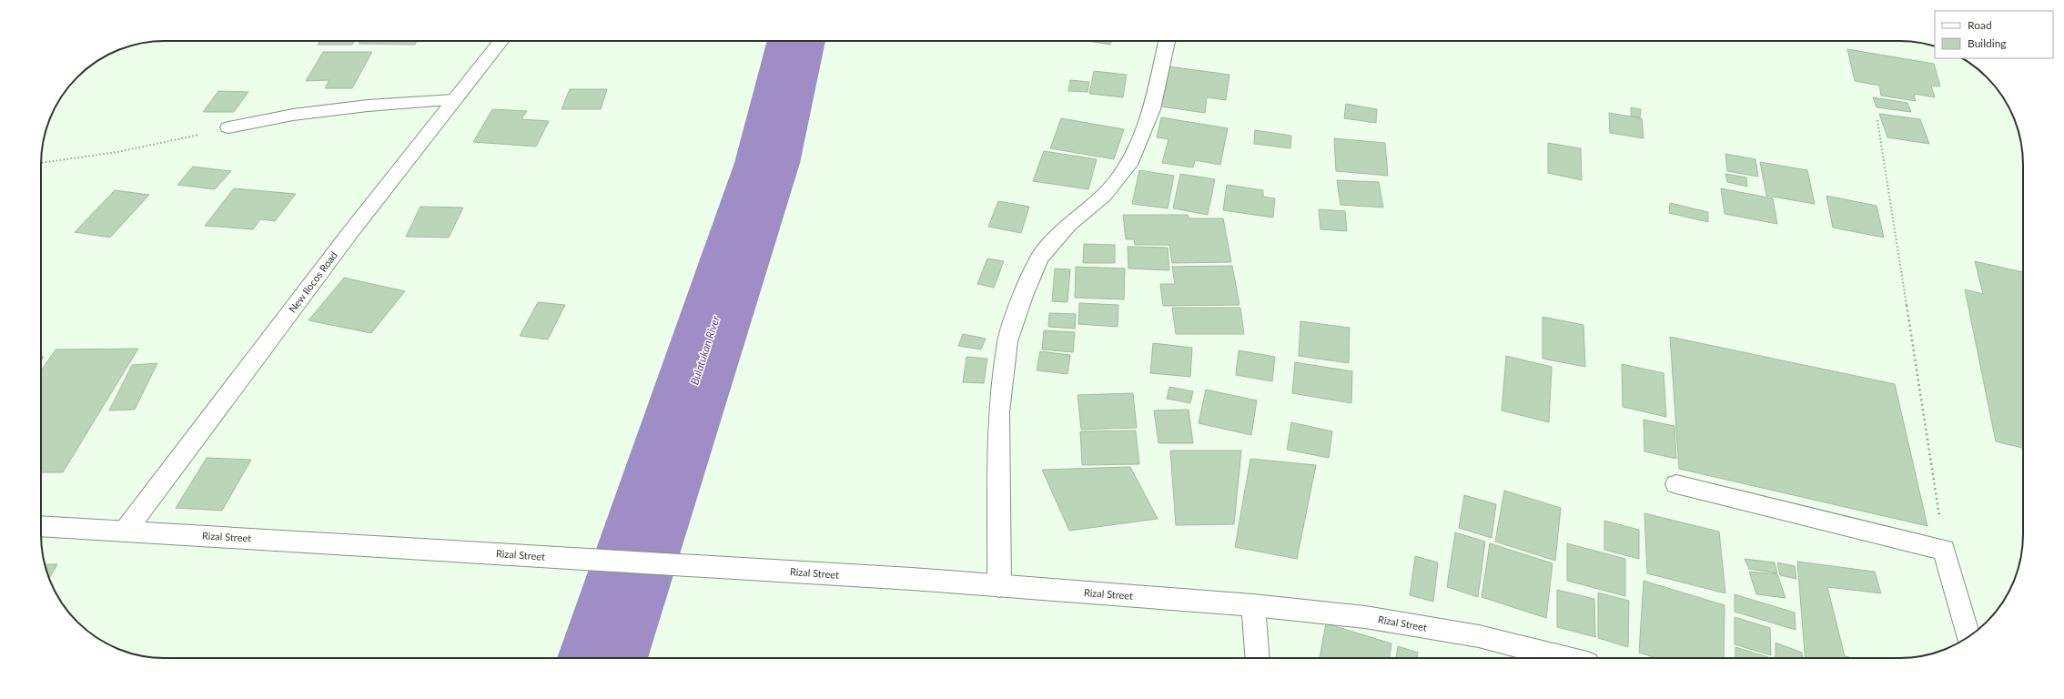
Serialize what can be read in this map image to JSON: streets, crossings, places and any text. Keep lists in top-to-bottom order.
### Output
{
  "streets": {
    "street": ["New Ilocos Road", "Rizal Street"]
  },
  "crossings": [
    ["New Ilocos Road", "Rizal Street"]
  ],
  "water": ["Bulatukan River"],
  "legend": ["Road", "Building"]
}
